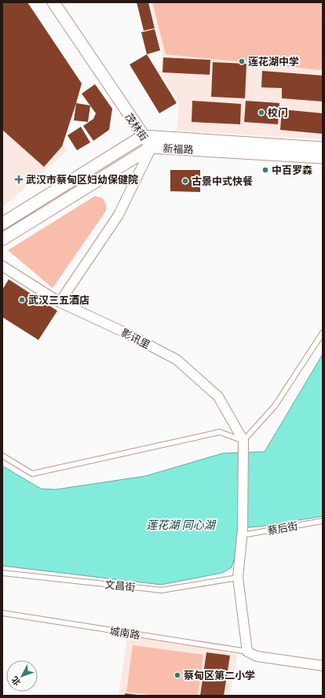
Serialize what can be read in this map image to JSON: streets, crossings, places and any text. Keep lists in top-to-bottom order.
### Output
{
  "streets": {
    "street": ["茂林街", "新福路", "影讯里"],
    "lane": ["蔡后街", "文昌街", "城南路"]
  },
  "crossings": [
    ["茂林街", "新福路"],
    ["茂林街", "影讯里"]
  ],
  "water": ["莲花湖 同心湖"],
  "places": {
    "other": [
      "莲花湖中学",
      "校门",
      "中百罗森",
      "古景中式快餐",
      "武汉三五酒店",
      "蔡甸区第二小学"
    ],
    "health": ["武汉市蔡甸区妇幼保健院"]
  },
  "north": "bottom left"
}
